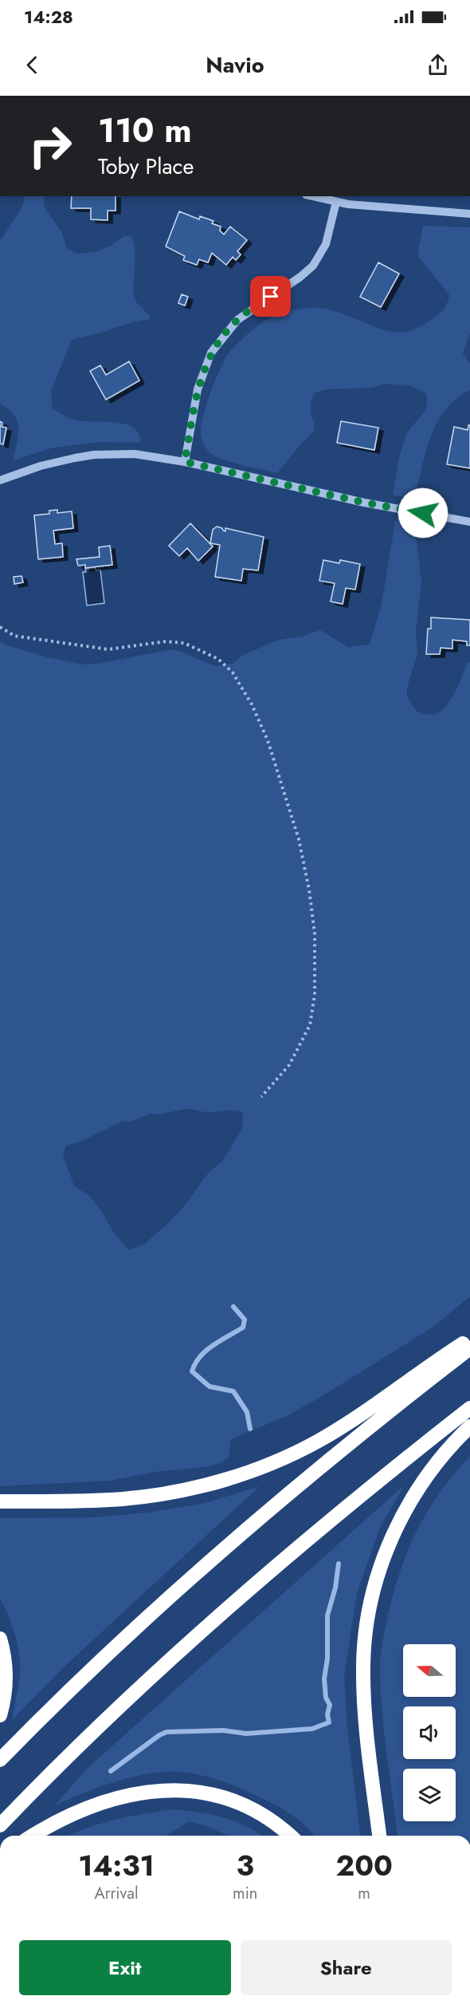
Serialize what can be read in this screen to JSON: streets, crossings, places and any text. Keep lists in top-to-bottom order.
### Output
{
  "north": "left",
  "page": {
    "status": "14:28",
    "header": "Navio",
    "turn": ["110 m", "Toby Place"],
    "eta": [
      "14:31",
      "Arrival",
      "3",
      "min",
      "200",
      "m"
    ],
    "buttons": ["Exit", "Share"]
  }
}
